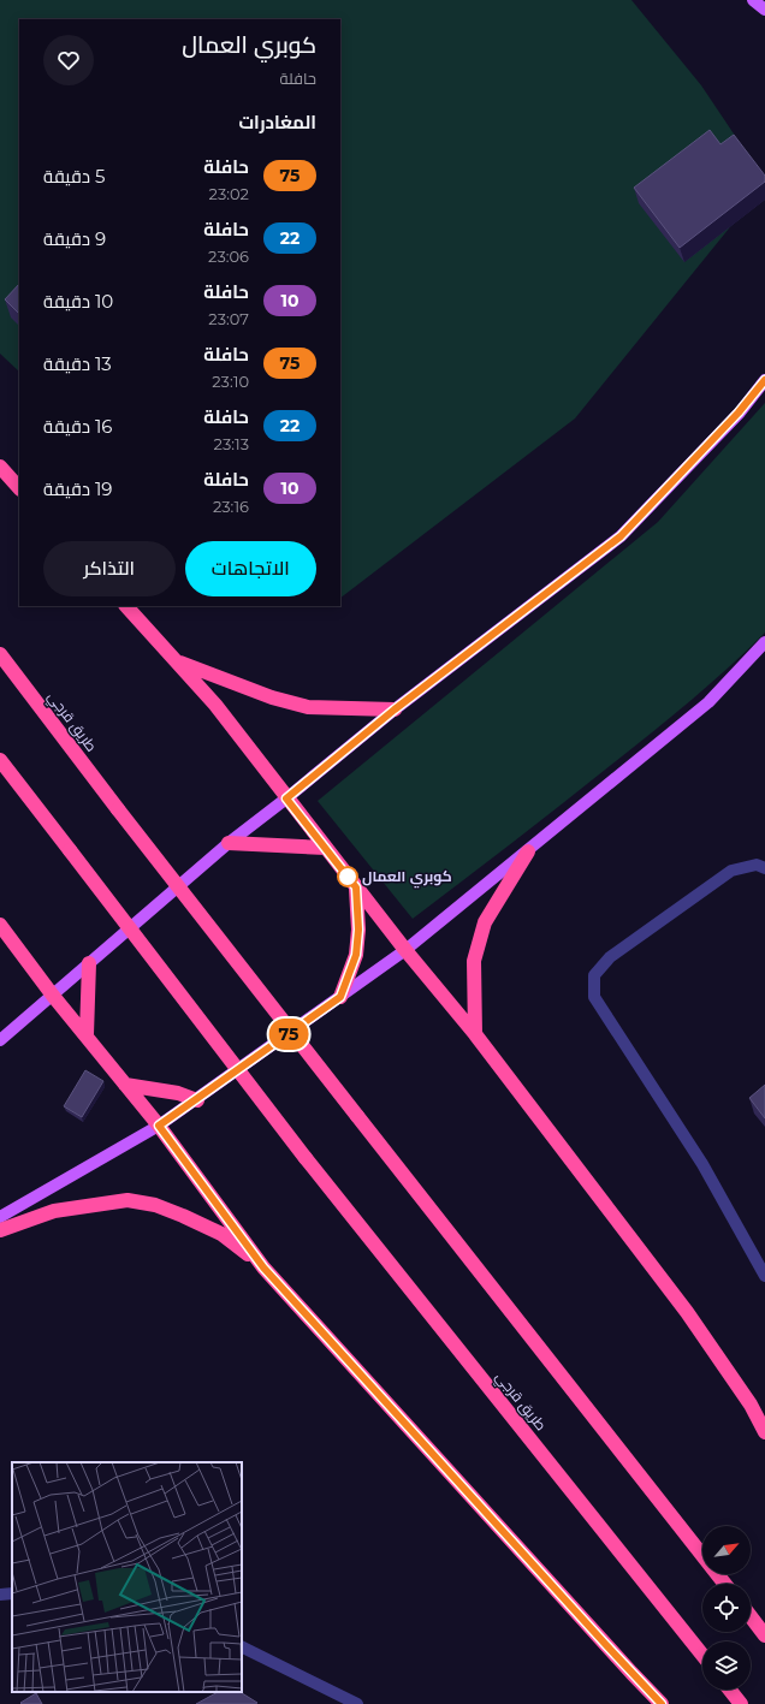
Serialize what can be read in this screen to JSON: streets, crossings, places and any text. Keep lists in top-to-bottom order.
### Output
{
  "streets": {
    "highway": ["طريق قرجي"]
  },
  "places": ["كوبري العمال"],
  "lines": ["bus line 75"],
  "north": "top right",
  "page": {
    "on_map": "75",
    "heading": [
      ["كوبري العمال", "حافلة"],
      "المغادرات"
    ],
    "list": [
      {
        "mark": "75",
        "name": "حافلة",
        "note": "23:02",
        "value": "5 دقيقة"
      },
      {
        "mark": "22",
        "name": "حافلة",
        "note": "23:06",
        "value": "9 دقيقة"
      },
      {
        "mark": "10",
        "name": "حافلة",
        "note": "23:07",
        "value": "10 دقيقة"
      },
      {
        "mark": "75",
        "name": "حافلة",
        "note": "23:10",
        "value": "13 دقيقة"
      },
      {
        "mark": "22",
        "name": "حافلة",
        "note": "23:13",
        "value": "16 دقيقة"
      },
      {
        "mark": "10",
        "name": "حافلة",
        "note": "23:16",
        "value": "19 دقيقة"
      }
    ],
    "buttons": ["الاتجاهات", "التذاكر"]
  }
}
